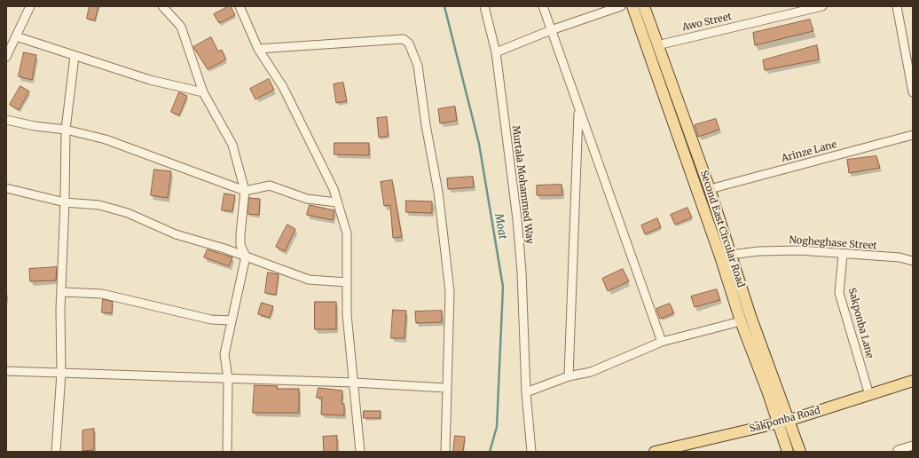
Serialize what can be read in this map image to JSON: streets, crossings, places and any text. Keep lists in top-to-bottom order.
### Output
{
  "streets": {
    "main road": ["Second East Circular Road", "Sakponba Road"],
    "street": [
      "Awo Street",
      "Arinze Lane",
      "Murtala Mohammed Way",
      "Nogheghase Street",
      "Sakponba Lane"
    ]
  },
  "crossings": [
    ["Awo Street", "Second East Circular Road"],
    ["Arinze Lane", "Second East Circular Road"],
    ["Second East Circular Road", "Nogheghase Street"],
    ["Second East Circular Road", "Sakponba Road"],
    ["Nogheghase Street", "Sakponba Lane"],
    ["Sakponba Lane", "Sakponba Road"]
  ],
  "water": ["Moat"]
}
